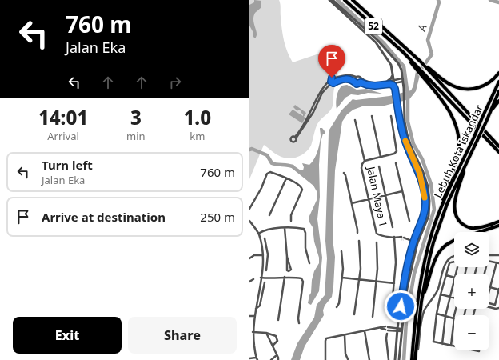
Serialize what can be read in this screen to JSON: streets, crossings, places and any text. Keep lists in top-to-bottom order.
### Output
{
  "streets": {
    "highway": ["52", "Lebuh Kota Iskandar"],
    "street": ["Jalan Maya 1"]
  },
  "water": ["A"],
  "page": {
    "turn": ["760 m", "Jalan Eka"],
    "eta": [
      "14:01",
      "Arrival",
      "3",
      "min",
      "1.0",
      "km"
    ],
    "list": [
      {
        "name": "Turn left",
        "note": "Jalan Eka",
        "value": "760 m"
      },
      {
        "name": "Arrive at destination",
        "value": "250 m"
      }
    ],
    "map_buttons": ["+", "−"],
    "buttons": ["Exit", "Share"]
  }
}
